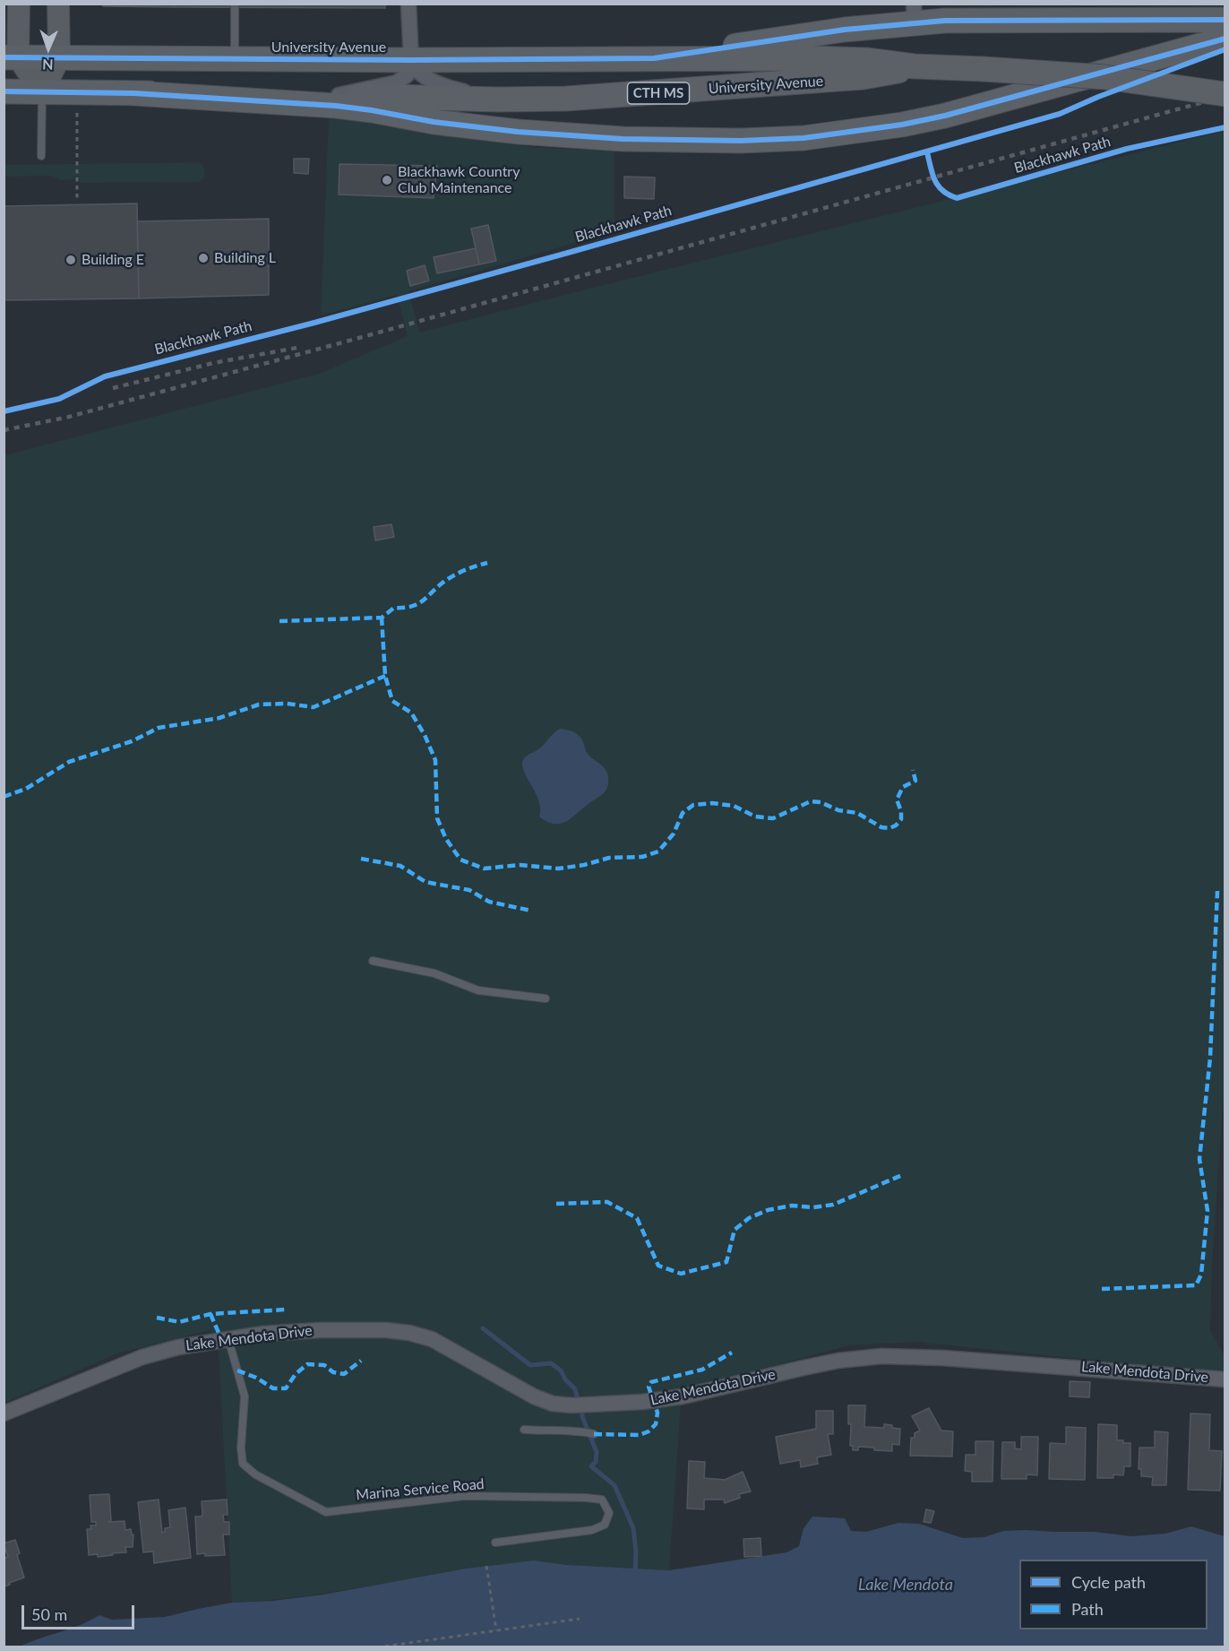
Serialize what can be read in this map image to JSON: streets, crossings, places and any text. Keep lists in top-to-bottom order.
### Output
{
  "streets": {
    "main road": ["University Avenue", "CTH MS"],
    "street": ["Lake Mendota Drive"],
    "lane": ["Marina Service Road"],
    "cycle path": ["Blackhawk Path"]
  },
  "crossings": [
    ["Lake Mendota Drive", "Marina Service Road"]
  ],
  "water": ["Lake Mendota"],
  "places": ["Blackhawk Country Club Maintenance", "Building L", "Building E"],
  "legend": ["Cycle path", "Path"],
  "scale_bar": "50 m",
  "north": "bottom"
}
